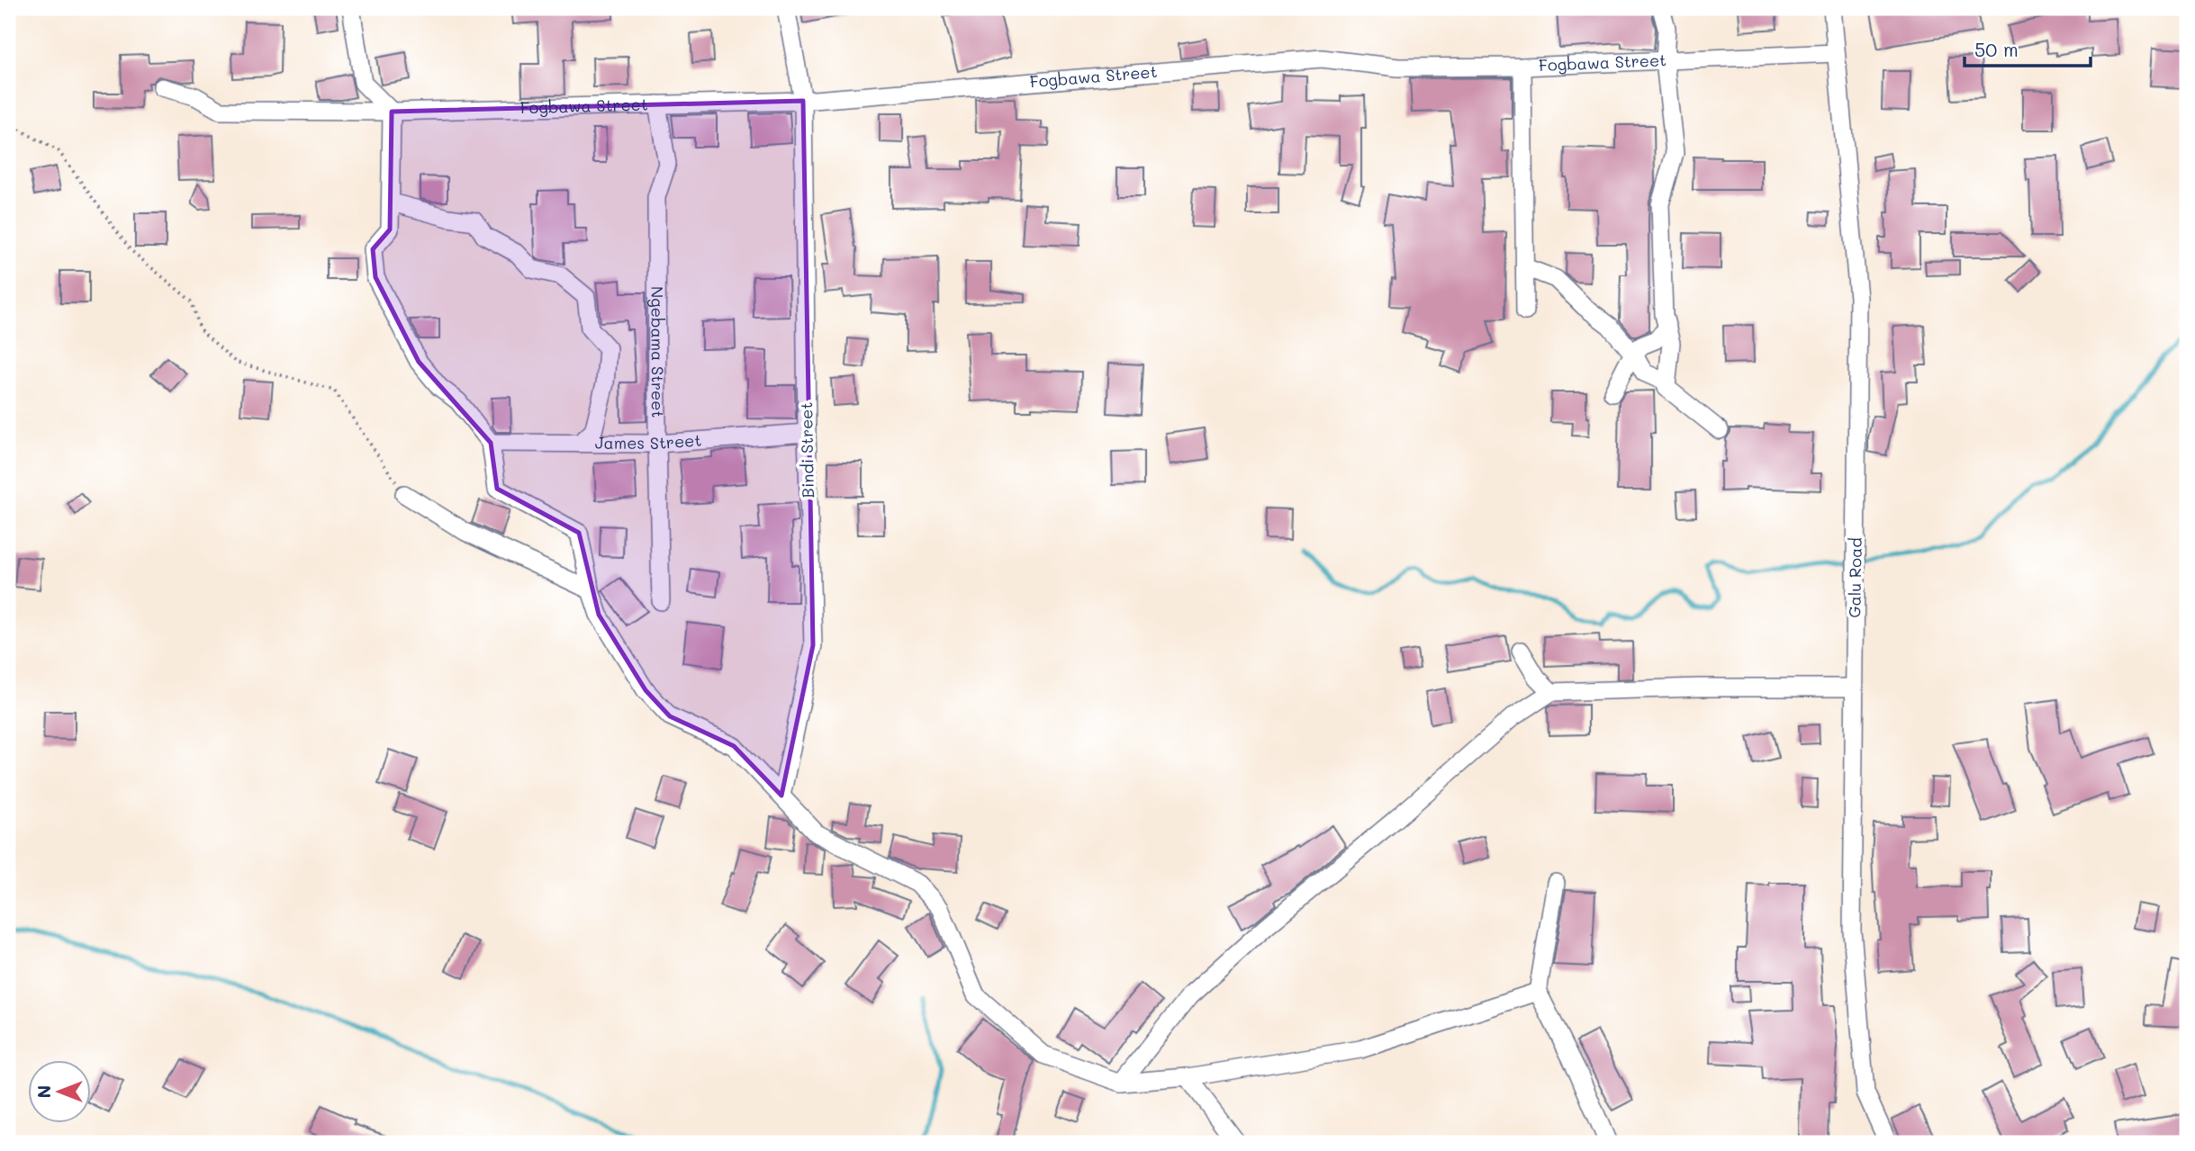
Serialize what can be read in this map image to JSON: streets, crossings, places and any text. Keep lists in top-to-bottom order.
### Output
{
  "streets": {
    "street": [
      "Fogbawa Street",
      "Ngebama Street",
      "James Street",
      "Bindi Street",
      "Galu Road"
    ]
  },
  "crossings": [
    ["Fogbawa Street", "Ngebama Street"],
    ["Fogbawa Street", "Bindi Street"],
    ["Fogbawa Street", "Galu Road"],
    ["Ngebama Street", "James Street"],
    ["James Street", "Bindi Street"]
  ],
  "scale_bar": "50 m",
  "north": "left"
}
